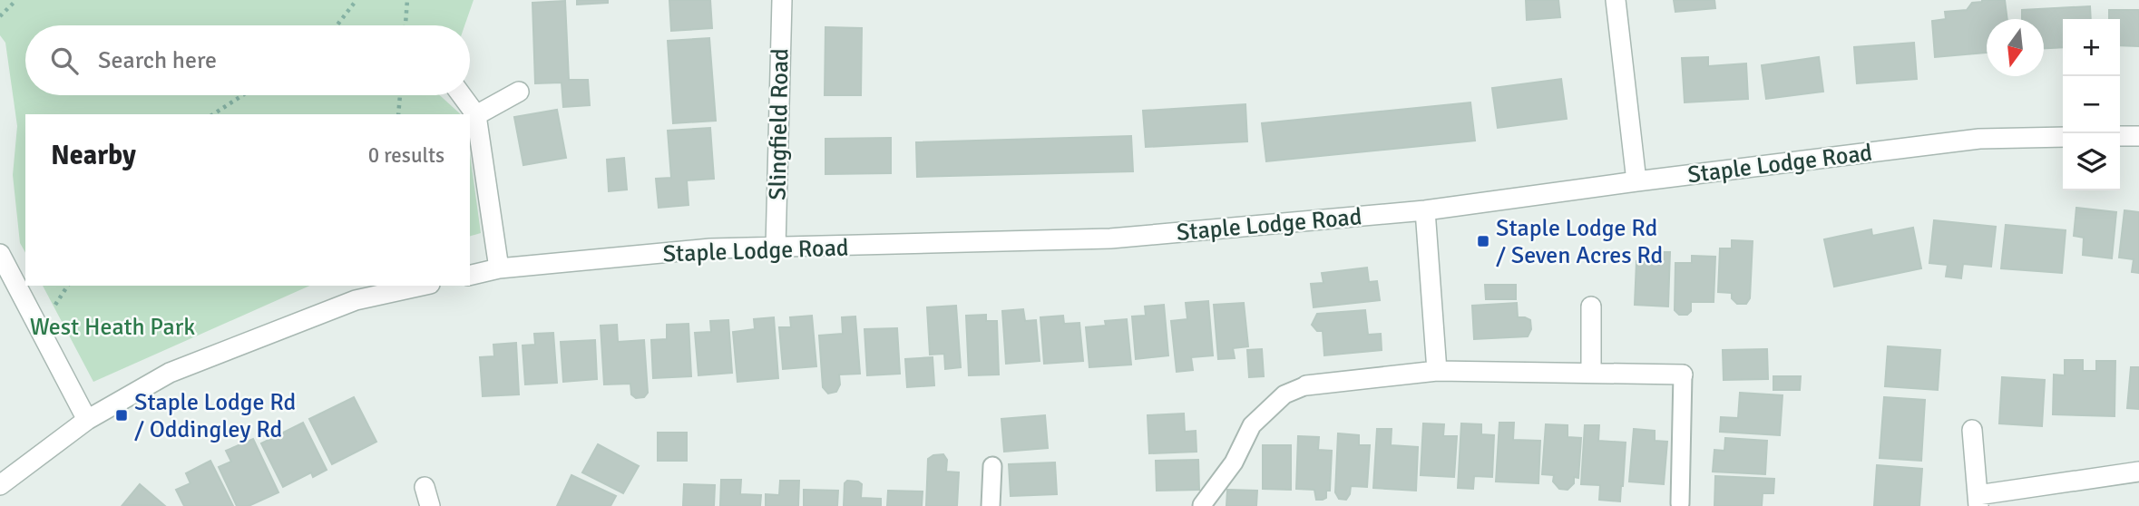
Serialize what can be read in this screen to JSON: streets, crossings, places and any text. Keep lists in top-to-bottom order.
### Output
{
  "streets": {
    "street": ["Slingfield Road", "Staple Lodge Road"]
  },
  "crossings": [
    ["Slingfield Road", "Staple Lodge Road"]
  ],
  "parks": ["West Heath Park"],
  "places": {
    "transit": ["Staple Lodge Rd / Seven Acres Rd", "Staple Lodge Rd / Oddingley Rd"]
  },
  "north": "bottom",
  "page": {
    "map_buttons": ["+", "−"],
    "search": "Search here",
    "heading": ["Nearby", "0 results"]
  }
}
